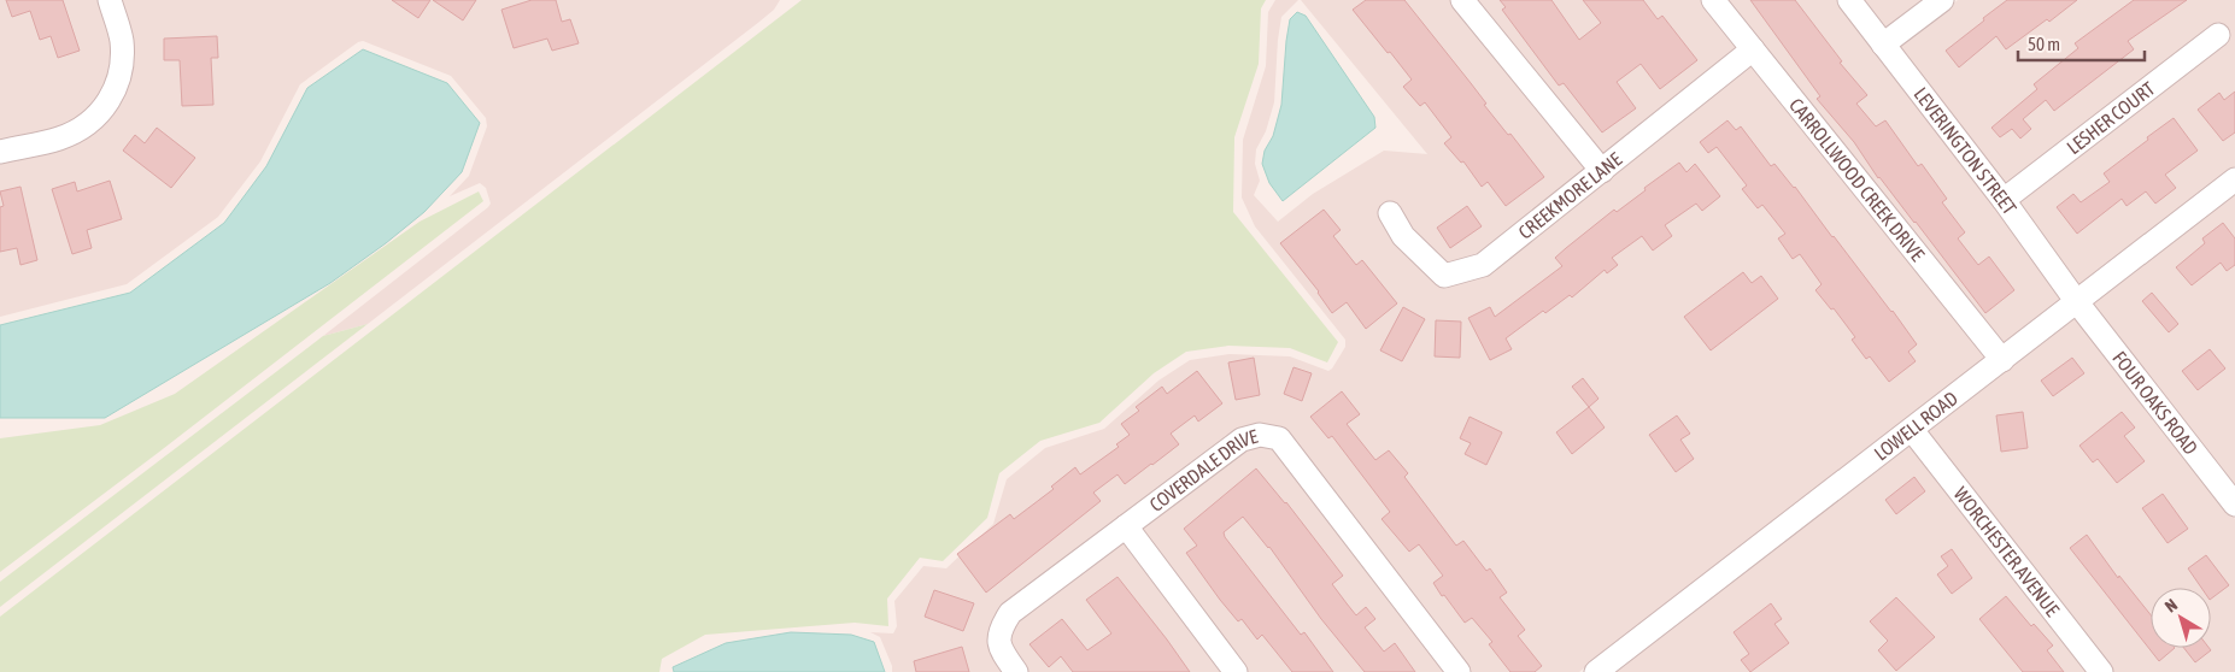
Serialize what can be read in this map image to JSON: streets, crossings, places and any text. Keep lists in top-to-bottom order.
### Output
{
  "streets": {
    "street": [
      "LESHER COURT",
      "LEVERINGTON STREET",
      "CARROLLWOOD CREEK DRIVE",
      "CREEKMORE LANE",
      "FOUR OAKS ROAD",
      "LOWELL ROAD",
      "COVERDALE DRIVE",
      "WORCHESTER AVENUE"
    ]
  },
  "crossings": [
    ["LESHER COURT", "LEVERINGTON STREET"],
    ["LEVERINGTON STREET", "FOUR OAKS ROAD"],
    ["LEVERINGTON STREET", "LOWELL ROAD"],
    ["CARROLLWOOD CREEK DRIVE", "CREEKMORE LANE"],
    ["CARROLLWOOD CREEK DRIVE", "LOWELL ROAD"],
    ["FOUR OAKS ROAD", "LOWELL ROAD"],
    ["LOWELL ROAD", "WORCHESTER AVENUE"]
  ],
  "scale_bar": "50 m",
  "north": "top left"
}
